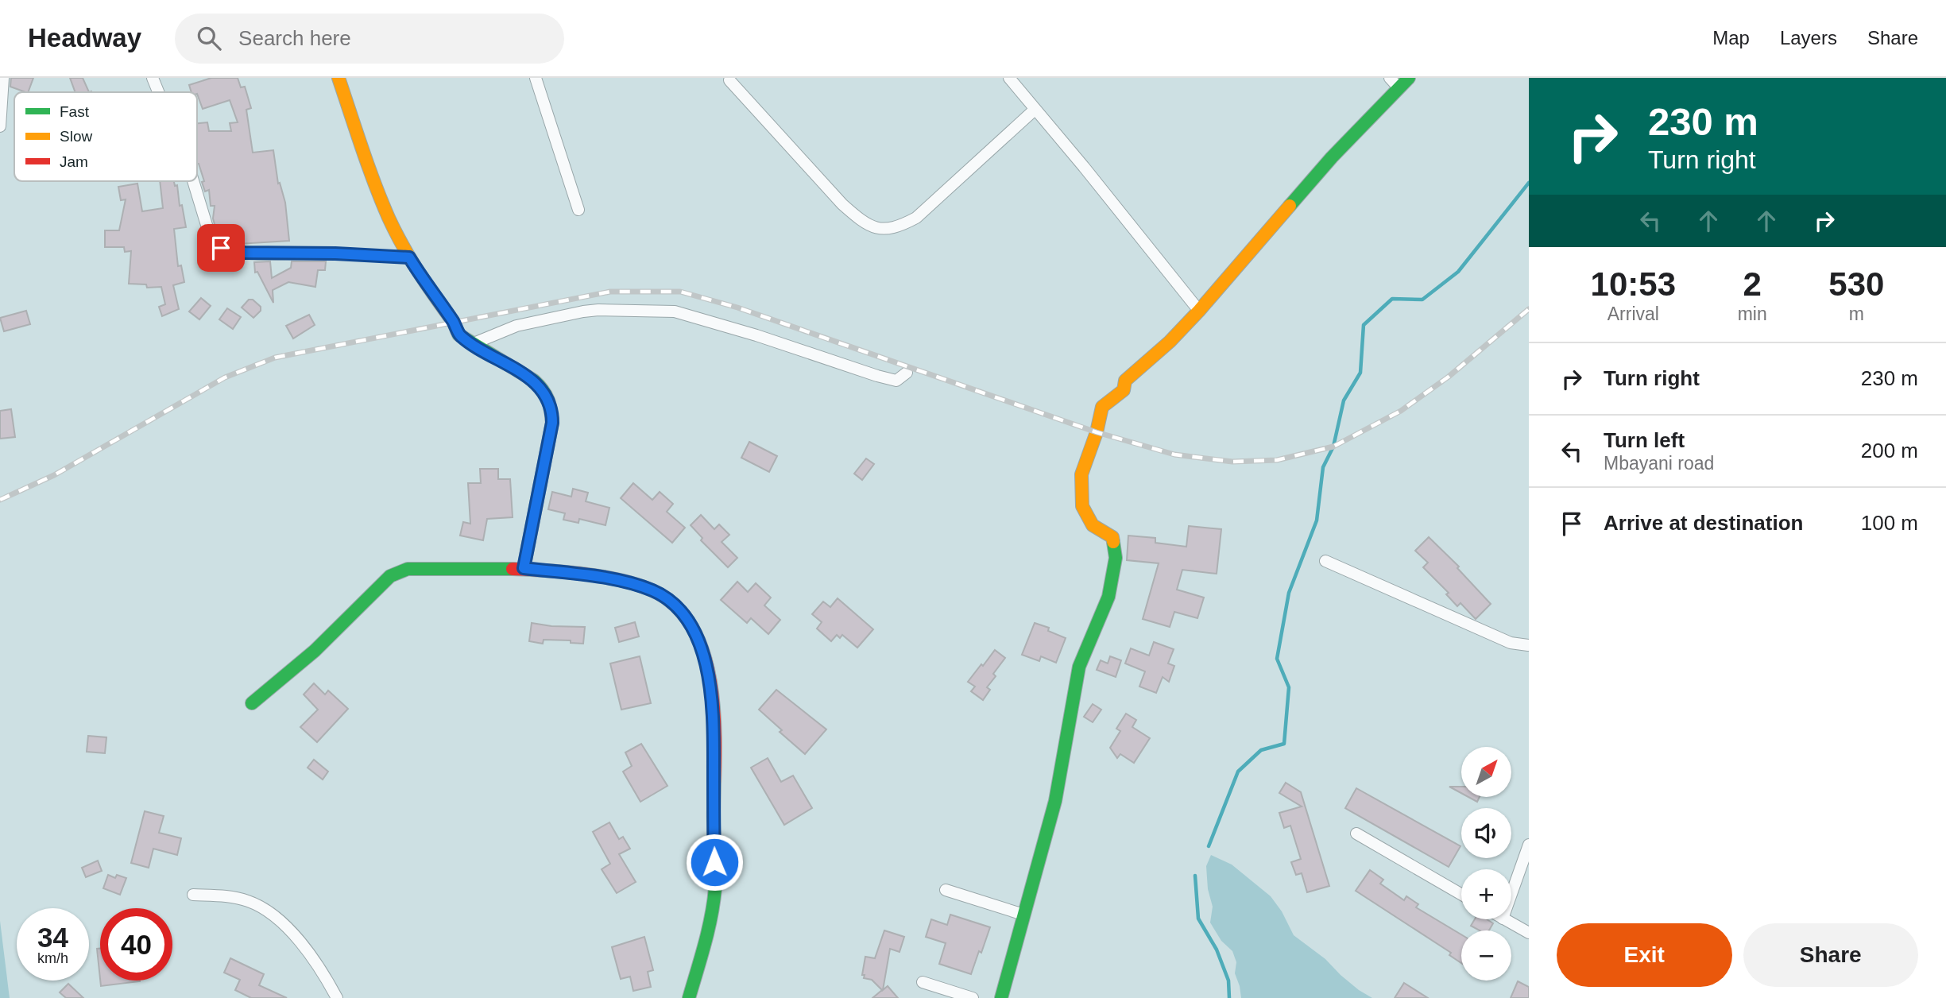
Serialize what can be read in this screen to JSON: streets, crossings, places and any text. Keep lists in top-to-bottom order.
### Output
{
  "legend": ["Fast", "Slow", "Jam"],
  "north": "top right",
  "page": {
    "header": "Headway",
    "search": "Search here",
    "nav": ["Map", "Layers", "Share"],
    "turn": ["230 m", "Turn right"],
    "eta": [
      "10:53",
      "Arrival",
      "2",
      "min",
      "530",
      "m"
    ],
    "list": [
      {
        "name": "Turn right",
        "value": "230 m"
      },
      {
        "name": "Turn left",
        "note": "Mbayani road",
        "value": "200 m"
      },
      {
        "name": "Arrive at destination",
        "value": "100 m"
      }
    ],
    "map_buttons": ["+", "−"],
    "speed": "34 km/h",
    "limit": "40",
    "buttons": ["Exit", "Share"]
  }
}
